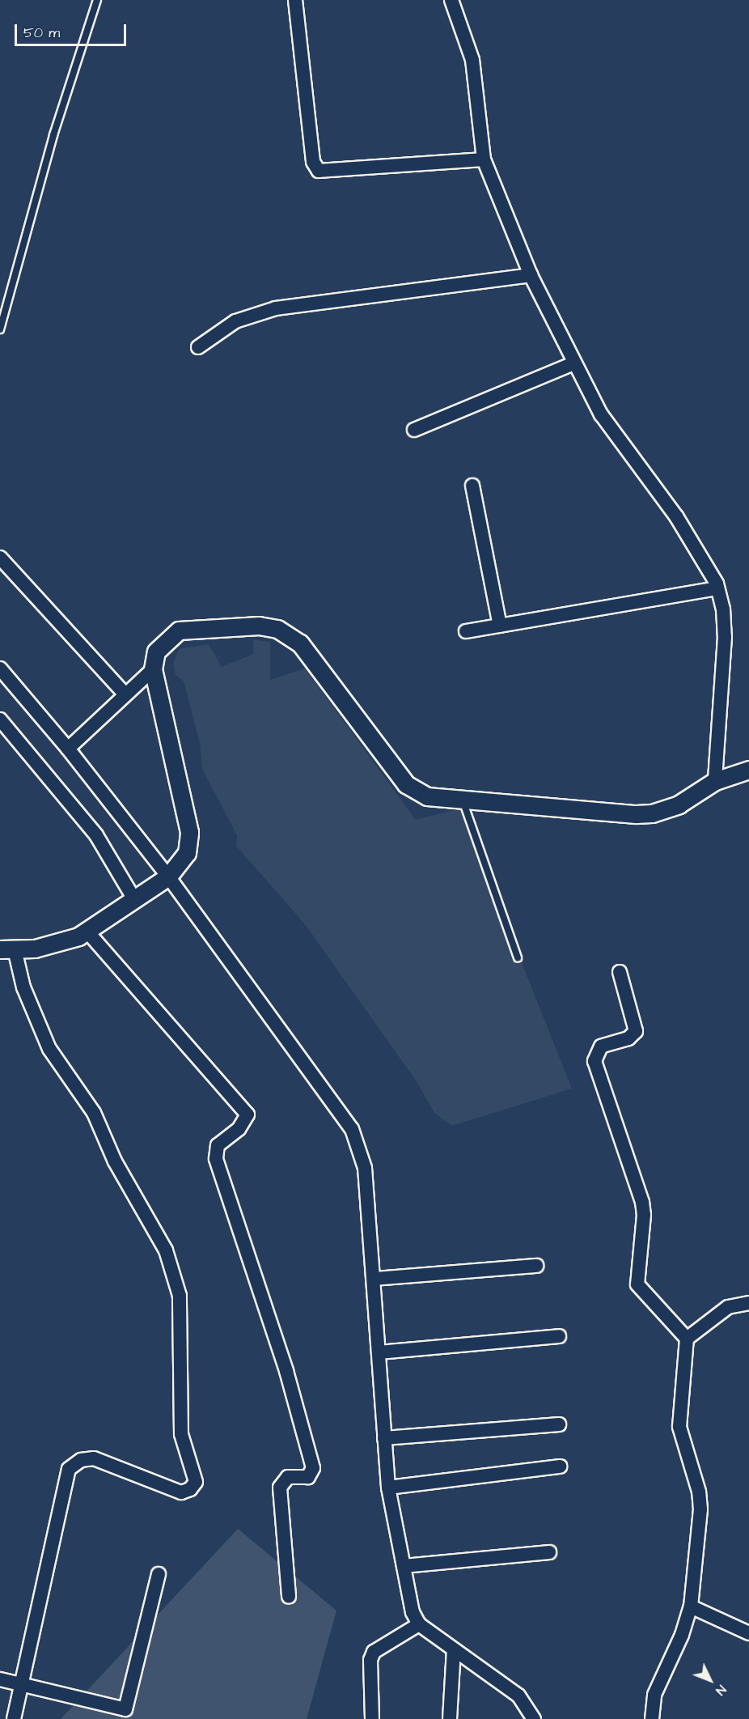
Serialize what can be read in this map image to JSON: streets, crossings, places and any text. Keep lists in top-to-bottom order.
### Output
{
  "scale_bar": "50 m",
  "north": "bottom right"
}
